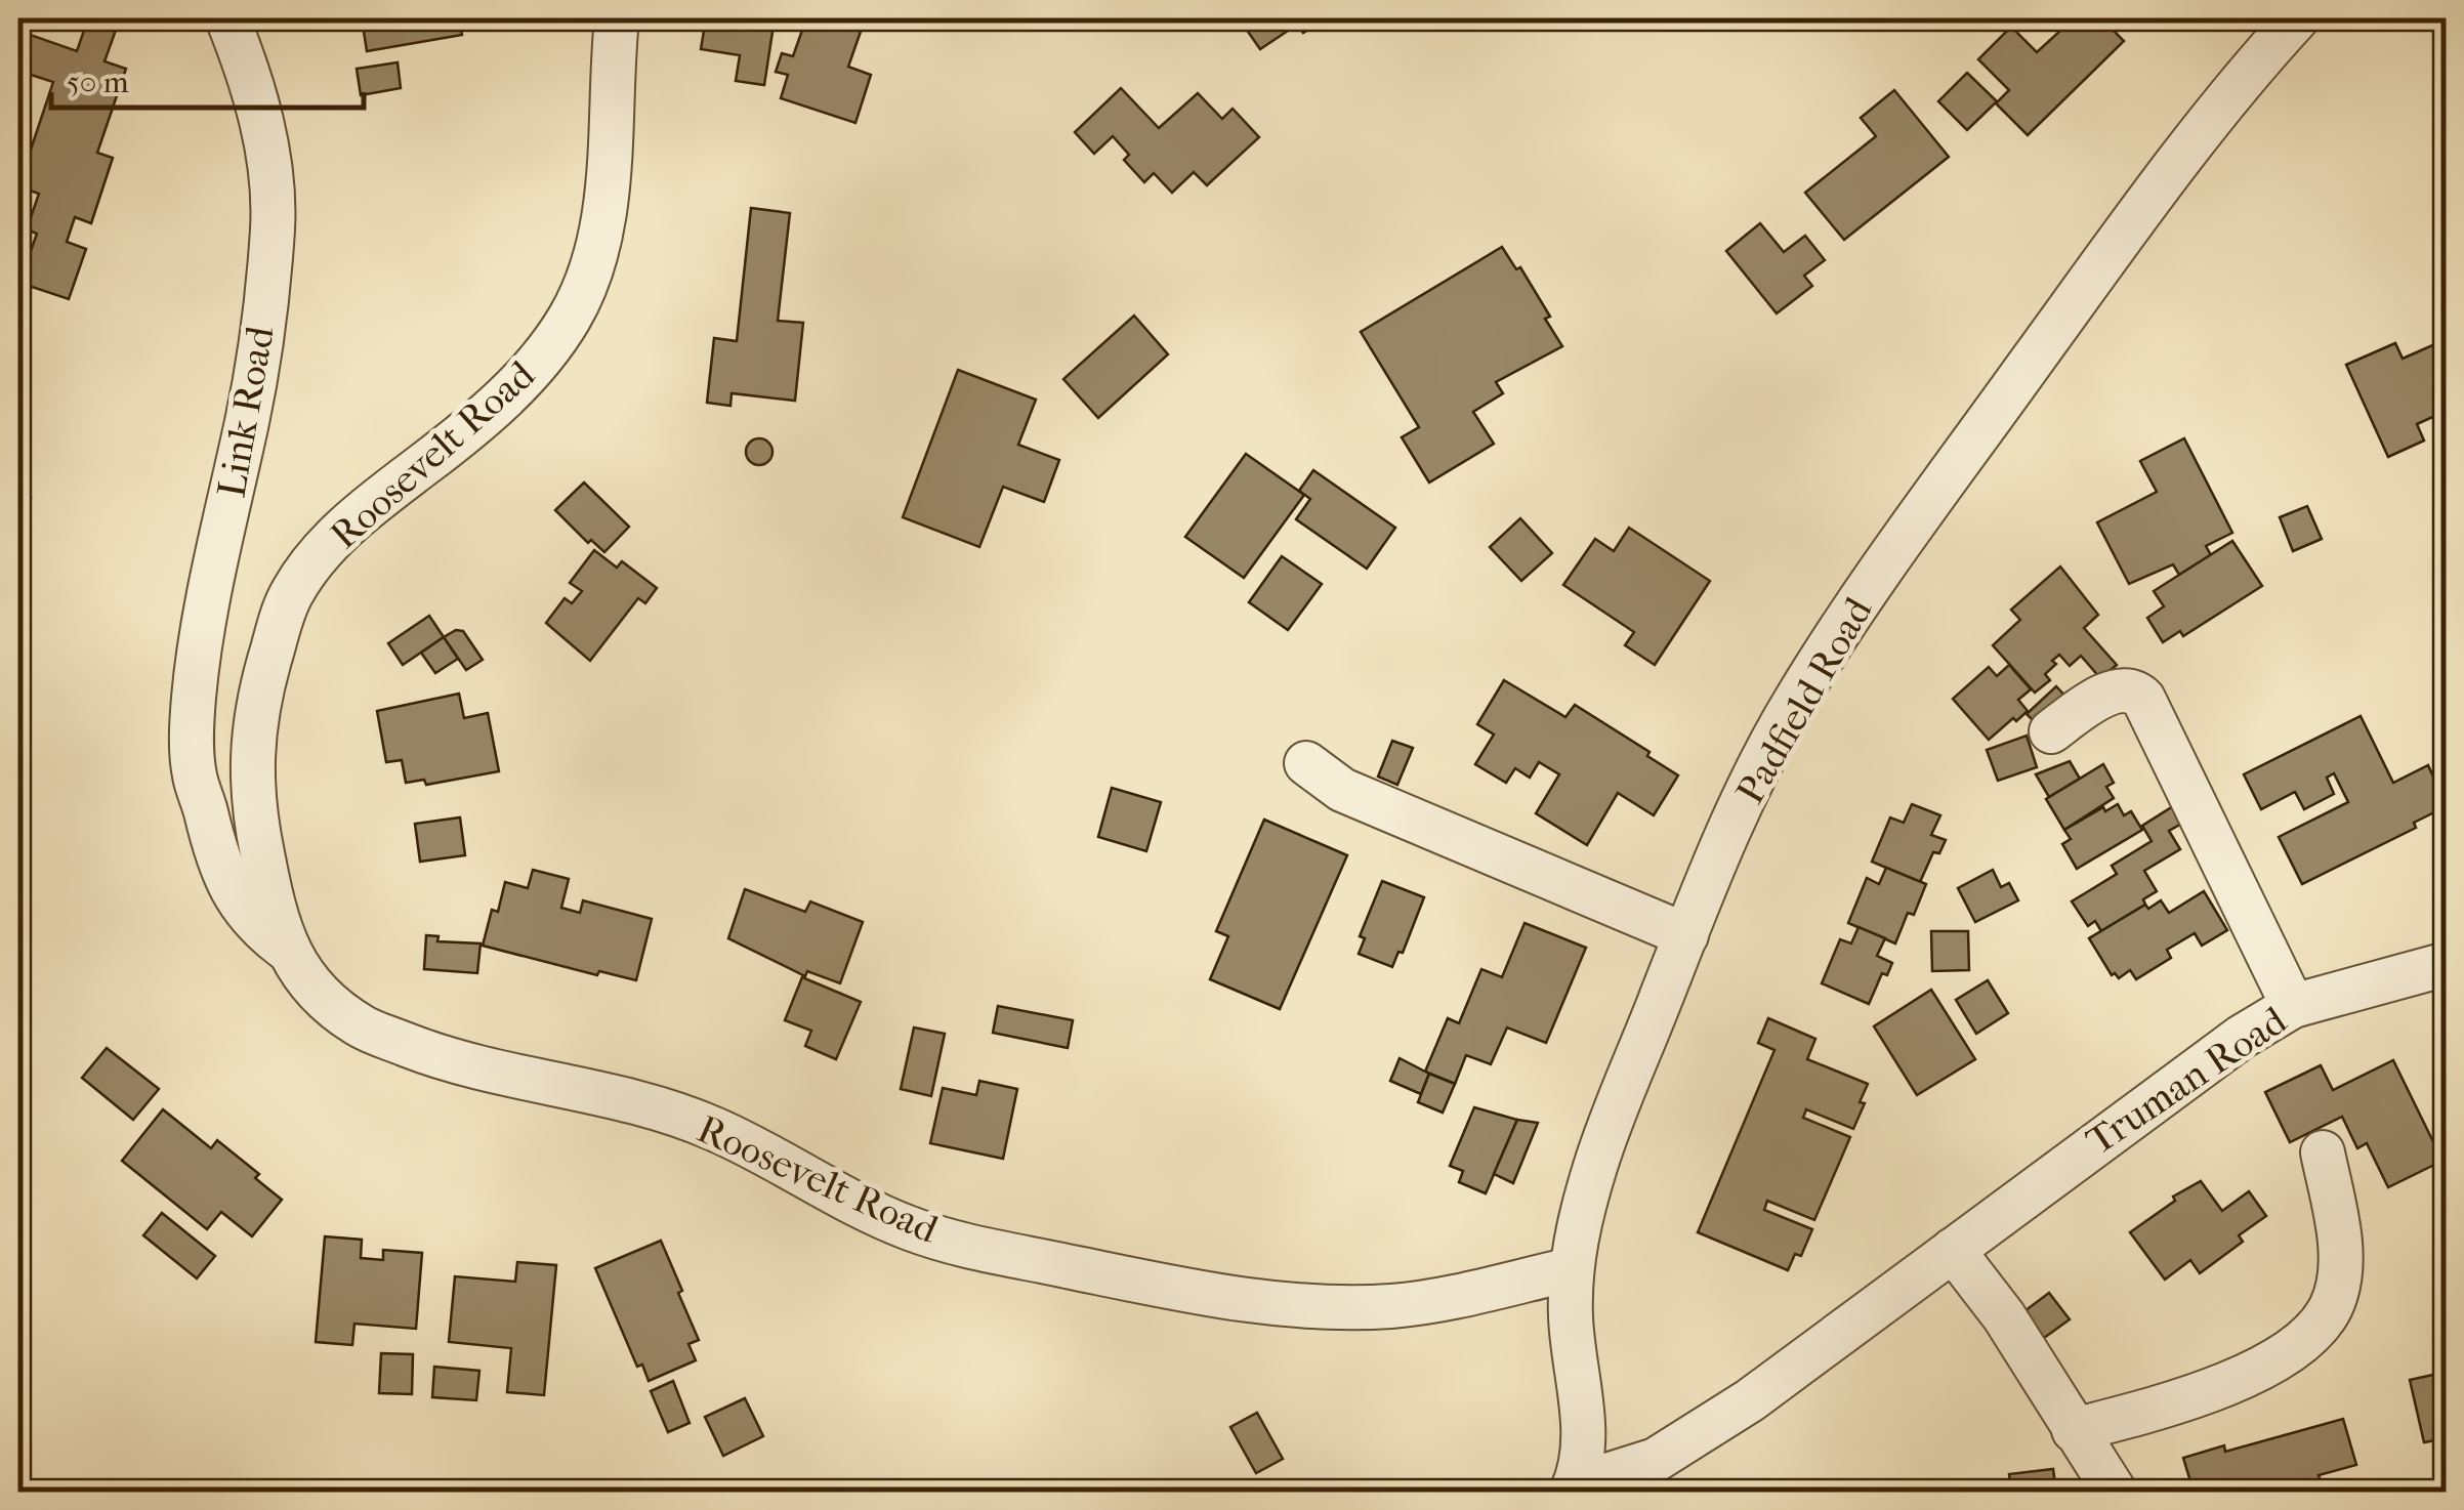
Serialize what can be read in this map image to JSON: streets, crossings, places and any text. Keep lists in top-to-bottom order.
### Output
{
  "streets": {
    "street": [
      "Link Road",
      "Roosevelt Road",
      "Padfield Road",
      "Truman Road"
    ]
  },
  "crossings": [
    ["Link Road", "Roosevelt Road"],
    ["Roosevelt Road", "Padfield Road"],
    ["Padfield Road", "Truman Road"]
  ],
  "scale_bar": "50 m"
}
